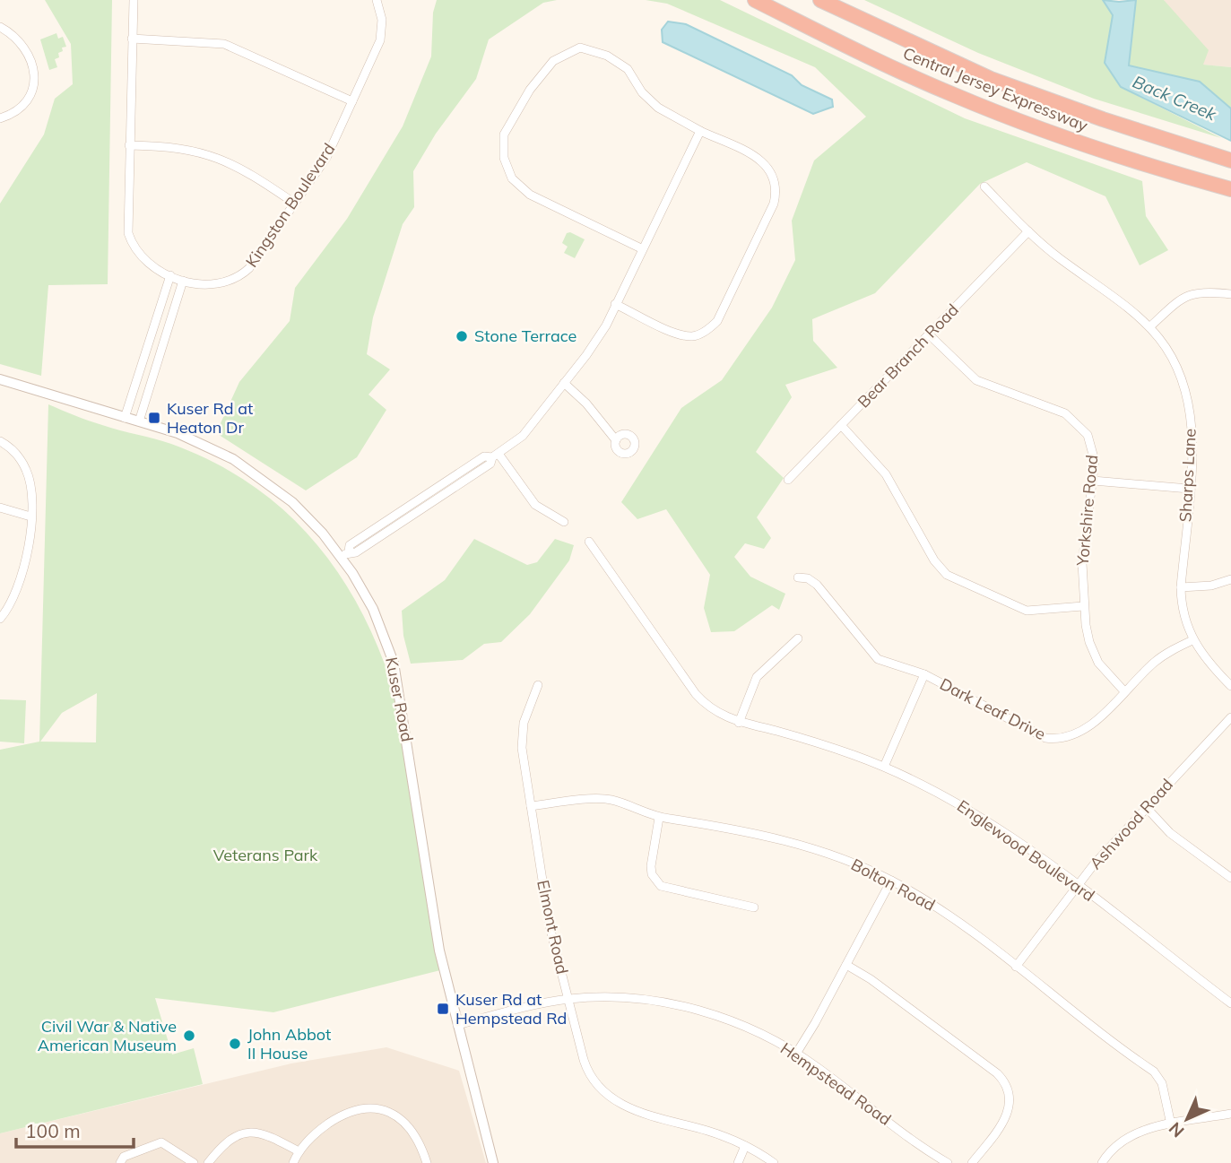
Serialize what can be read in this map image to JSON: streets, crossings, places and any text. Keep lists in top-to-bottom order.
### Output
{
  "streets": {
    "highway": ["Central Jersey Expressway"],
    "street": [
      "Kingston Boulevard",
      "Bear Branch Road",
      "Sharps Lane",
      "Yorkshire Road",
      "Kuser Road",
      "Dark Leaf Drive",
      "Ashwood Road",
      "Englewood Boulevard",
      "Bolton Road",
      "Elmont Road",
      "Hempstead Road"
    ]
  },
  "crossings": [
    ["Bear Branch Road", "Sharps Lane"],
    ["Bear Branch Road", "Yorkshire Road"],
    ["Sharps Lane", "Dark Leaf Drive"],
    ["Yorkshire Road", "Dark Leaf Drive"],
    ["Kuser Road", "Hempstead Road"],
    ["Ashwood Road", "Englewood Boulevard"],
    ["Ashwood Road", "Bolton Road"],
    ["Bolton Road", "Elmont Road"],
    ["Elmont Road", "Hempstead Road"]
  ],
  "water": ["Back Creek"],
  "parks": ["Veterans Park"],
  "places": {
    "other": ["Stone Terrace", "Civil War & Native American Museum", "John Abbot II House"],
    "transit": ["Kuser Rd at Heaton Dr", "Kuser Rd at Hempstead Rd"]
  },
  "scale_bar": "100 m",
  "north": "bottom left"
}
